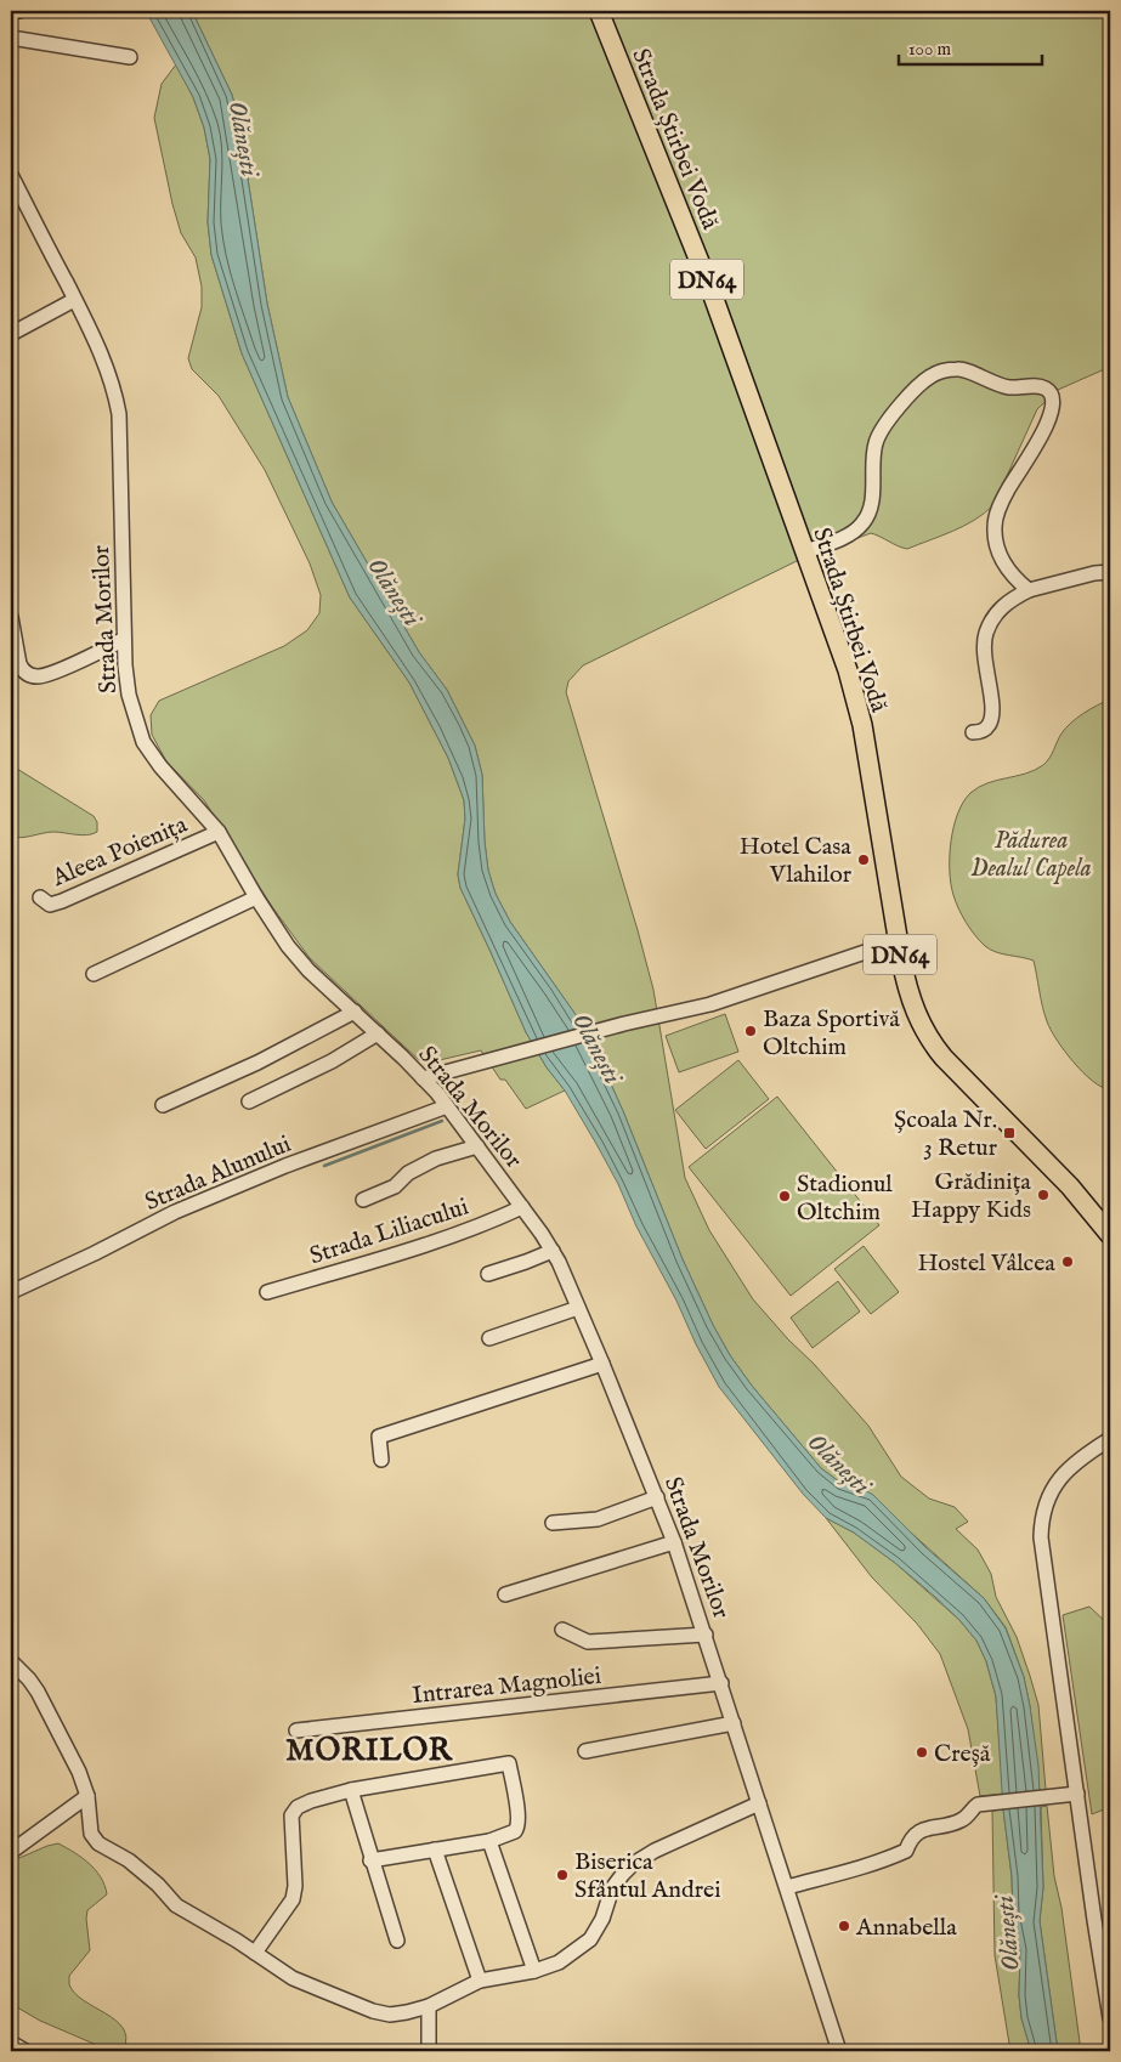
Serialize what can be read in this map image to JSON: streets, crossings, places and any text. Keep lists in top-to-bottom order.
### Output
{
  "streets": {
    "main road": ["Strada Știrbei Vodă", "DN64"],
    "street": [
      "Strada Morilor",
      "Aleea Poienița",
      "Strada Alunului",
      "Strada Liliacului",
      "Intrarea Magnoliei"
    ]
  },
  "crossings": [
    ["Strada Morilor", "Aleea Poienița"],
    ["Strada Morilor", "Strada Alunului"],
    ["Strada Morilor", "Strada Liliacului"],
    ["Strada Morilor", "Intrarea Magnoliei"]
  ],
  "districts": ["MORILOR"],
  "water": ["Olănești"],
  "parks": ["Pădurea Dealul Capela"],
  "places": {
    "other": [
      "Hotel Casa Vlahilor",
      "Baza Sportivă Oltchim",
      "Grădinița Happy Kids",
      "Stadionul Oltchim",
      "Hostel Vâlcea",
      "Creșă",
      "Biserica Sfântul Andrei",
      "Annabella"
    ],
    "transit": ["Școala Nr. 3 Retur"]
  },
  "scale_bar": "100 m"
}
